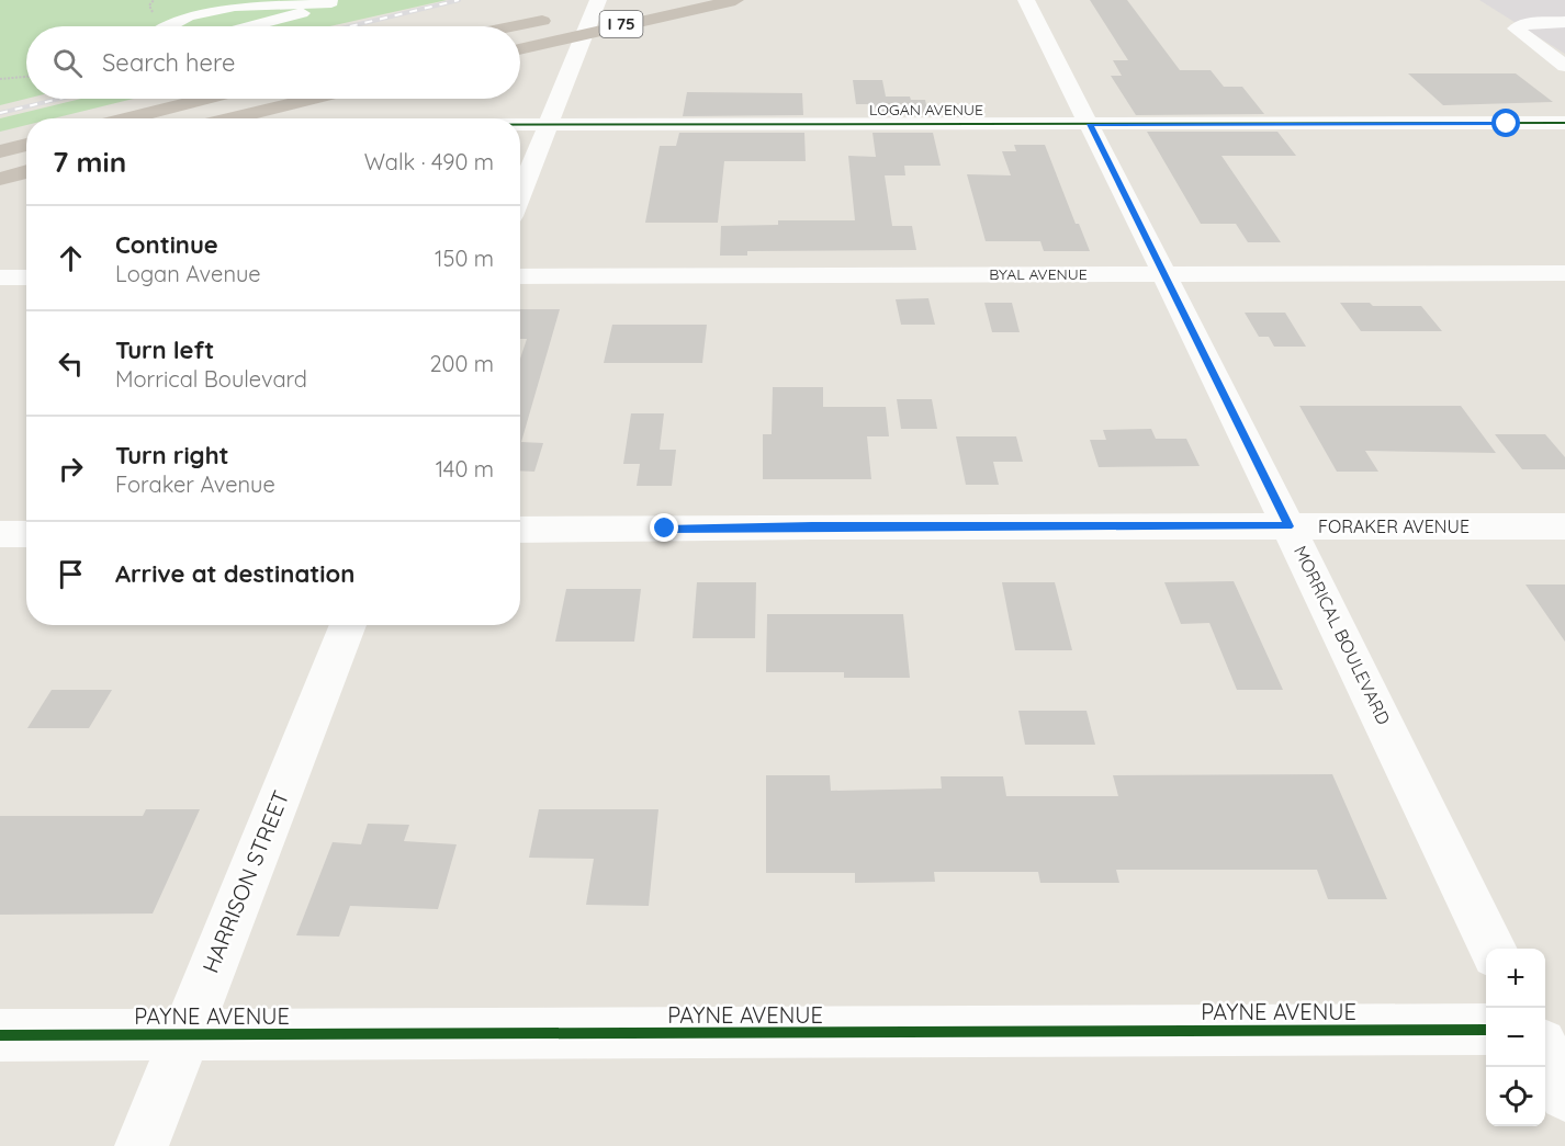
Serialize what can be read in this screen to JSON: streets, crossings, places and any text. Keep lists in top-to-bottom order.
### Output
{
  "streets": {
    "highway": ["I 75"],
    "street": [
      "LOGAN AVENUE",
      "BYAL AVENUE",
      "FORAKER AVENUE",
      "MORRICAL BOULEVARD",
      "HARRISON STREET",
      "PAYNE AVENUE"
    ]
  },
  "crossings": [
    ["LOGAN AVENUE", "MORRICAL BOULEVARD"],
    ["BYAL AVENUE", "MORRICAL BOULEVARD"],
    ["FORAKER AVENUE", "MORRICAL BOULEVARD"],
    ["HARRISON STREET", "PAYNE AVENUE"]
  ],
  "page": {
    "search": "Search here",
    "heading": ["7 min", "Walk · 490 m"],
    "list": [
      ["Continue", "Logan Avenue", "150 m"],
      ["Turn left", "Morrical Boulevard", "200 m"],
      ["Turn right", "Foraker Avenue", "140 m"],
      "Arrive at destination"
    ],
    "map_buttons": ["+", "−"]
  }
}
